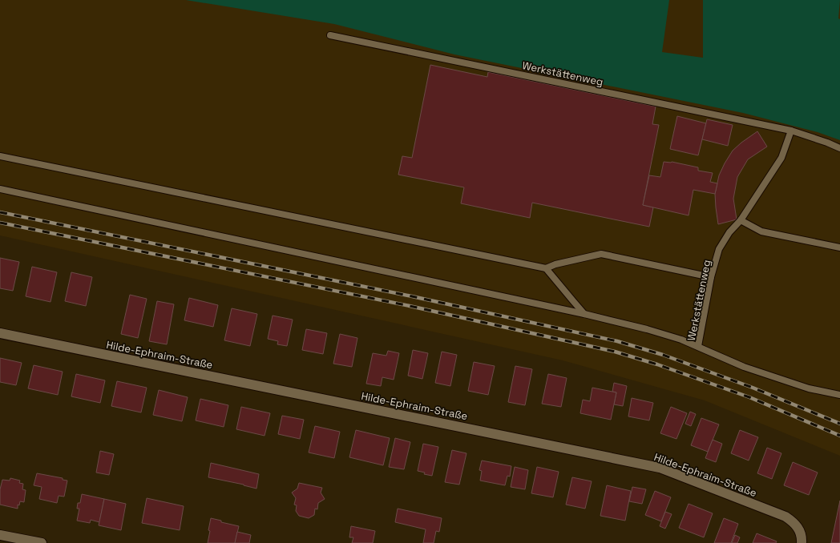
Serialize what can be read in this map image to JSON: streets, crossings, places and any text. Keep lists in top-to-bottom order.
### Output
{
  "streets": {
    "street": ["Hilde-Ephraim-Straße"],
    "lane": ["Werkstättenweg"]
  }
}
